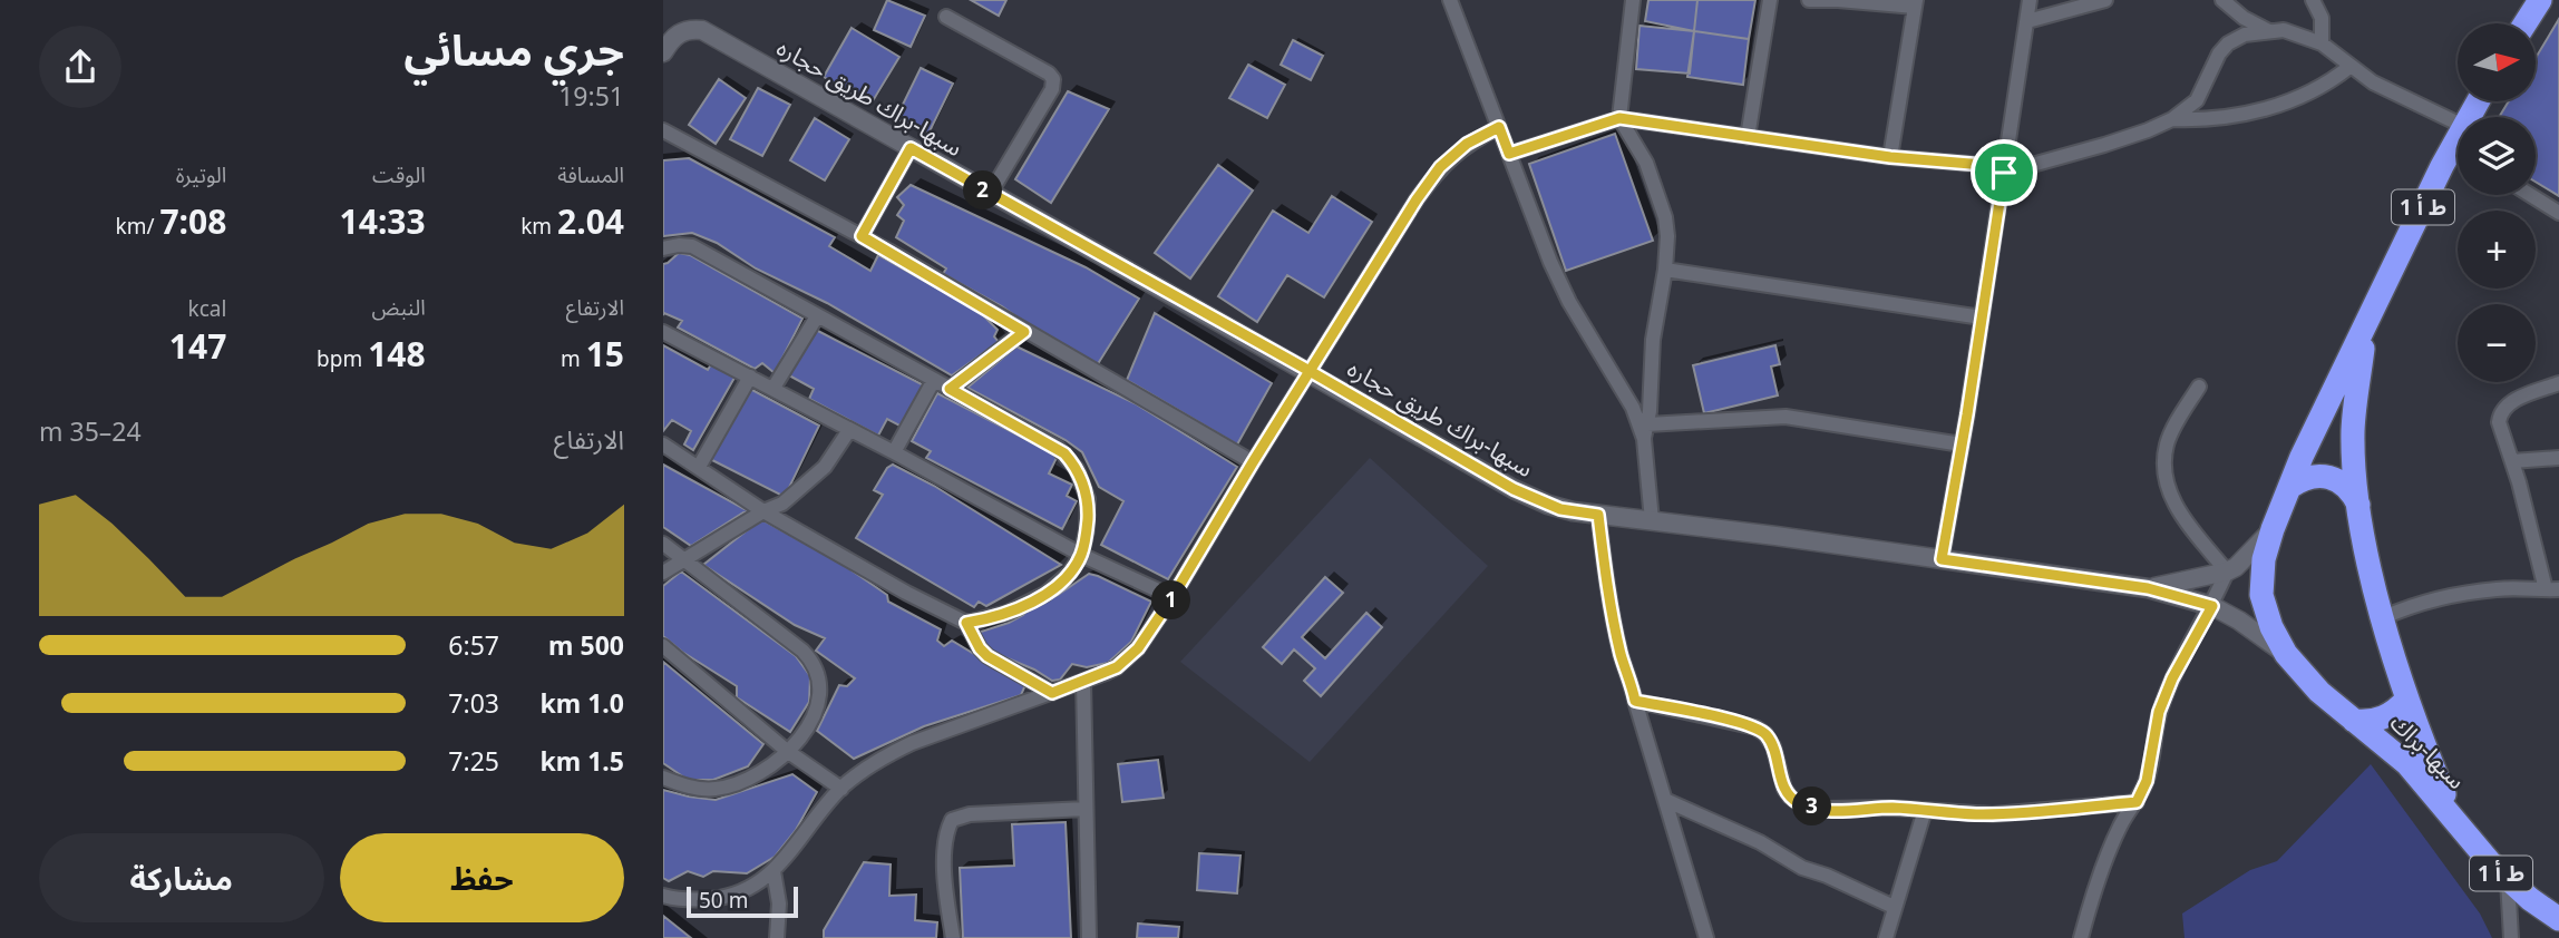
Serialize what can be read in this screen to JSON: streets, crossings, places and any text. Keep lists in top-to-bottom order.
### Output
{
  "streets": {
    "highway": ["ط أ 1", "سبها-براك"],
    "main road": ["سبها-براك طريق حجاره"]
  },
  "crossings": [
    ["سبها-براك طريق حجاره", "سبها-براك"],
    ["ط أ 1", "سبها-براك"]
  ],
  "scale_bar": "50 m",
  "north": "right",
  "page": {
    "heading": ["جري مسائي", "19:51"],
    "map_buttons": ["+", "−"],
    "stats": [
      ["المسافة", "2.04 km"],
      ["الوقت", "14:33"],
      ["الوتيرة", "7:08 /km"],
      ["الارتفاع", "15 m"],
      ["النبض", "148 bpm"],
      ["kcal", "147"]
    ],
    "pins": ["2", "1", "3"],
    "chart": ["الارتفاع", "24–35 m"],
    "list": [
      {
        "name": "500 m",
        "note": "6:57"
      },
      {
        "name": "1.0 km",
        "note": "7:03"
      },
      {
        "name": "1.5 km",
        "note": "7:25"
      }
    ],
    "buttons": ["حفظ", "مشاركة"],
    "scale": "50 m"
  }
}
